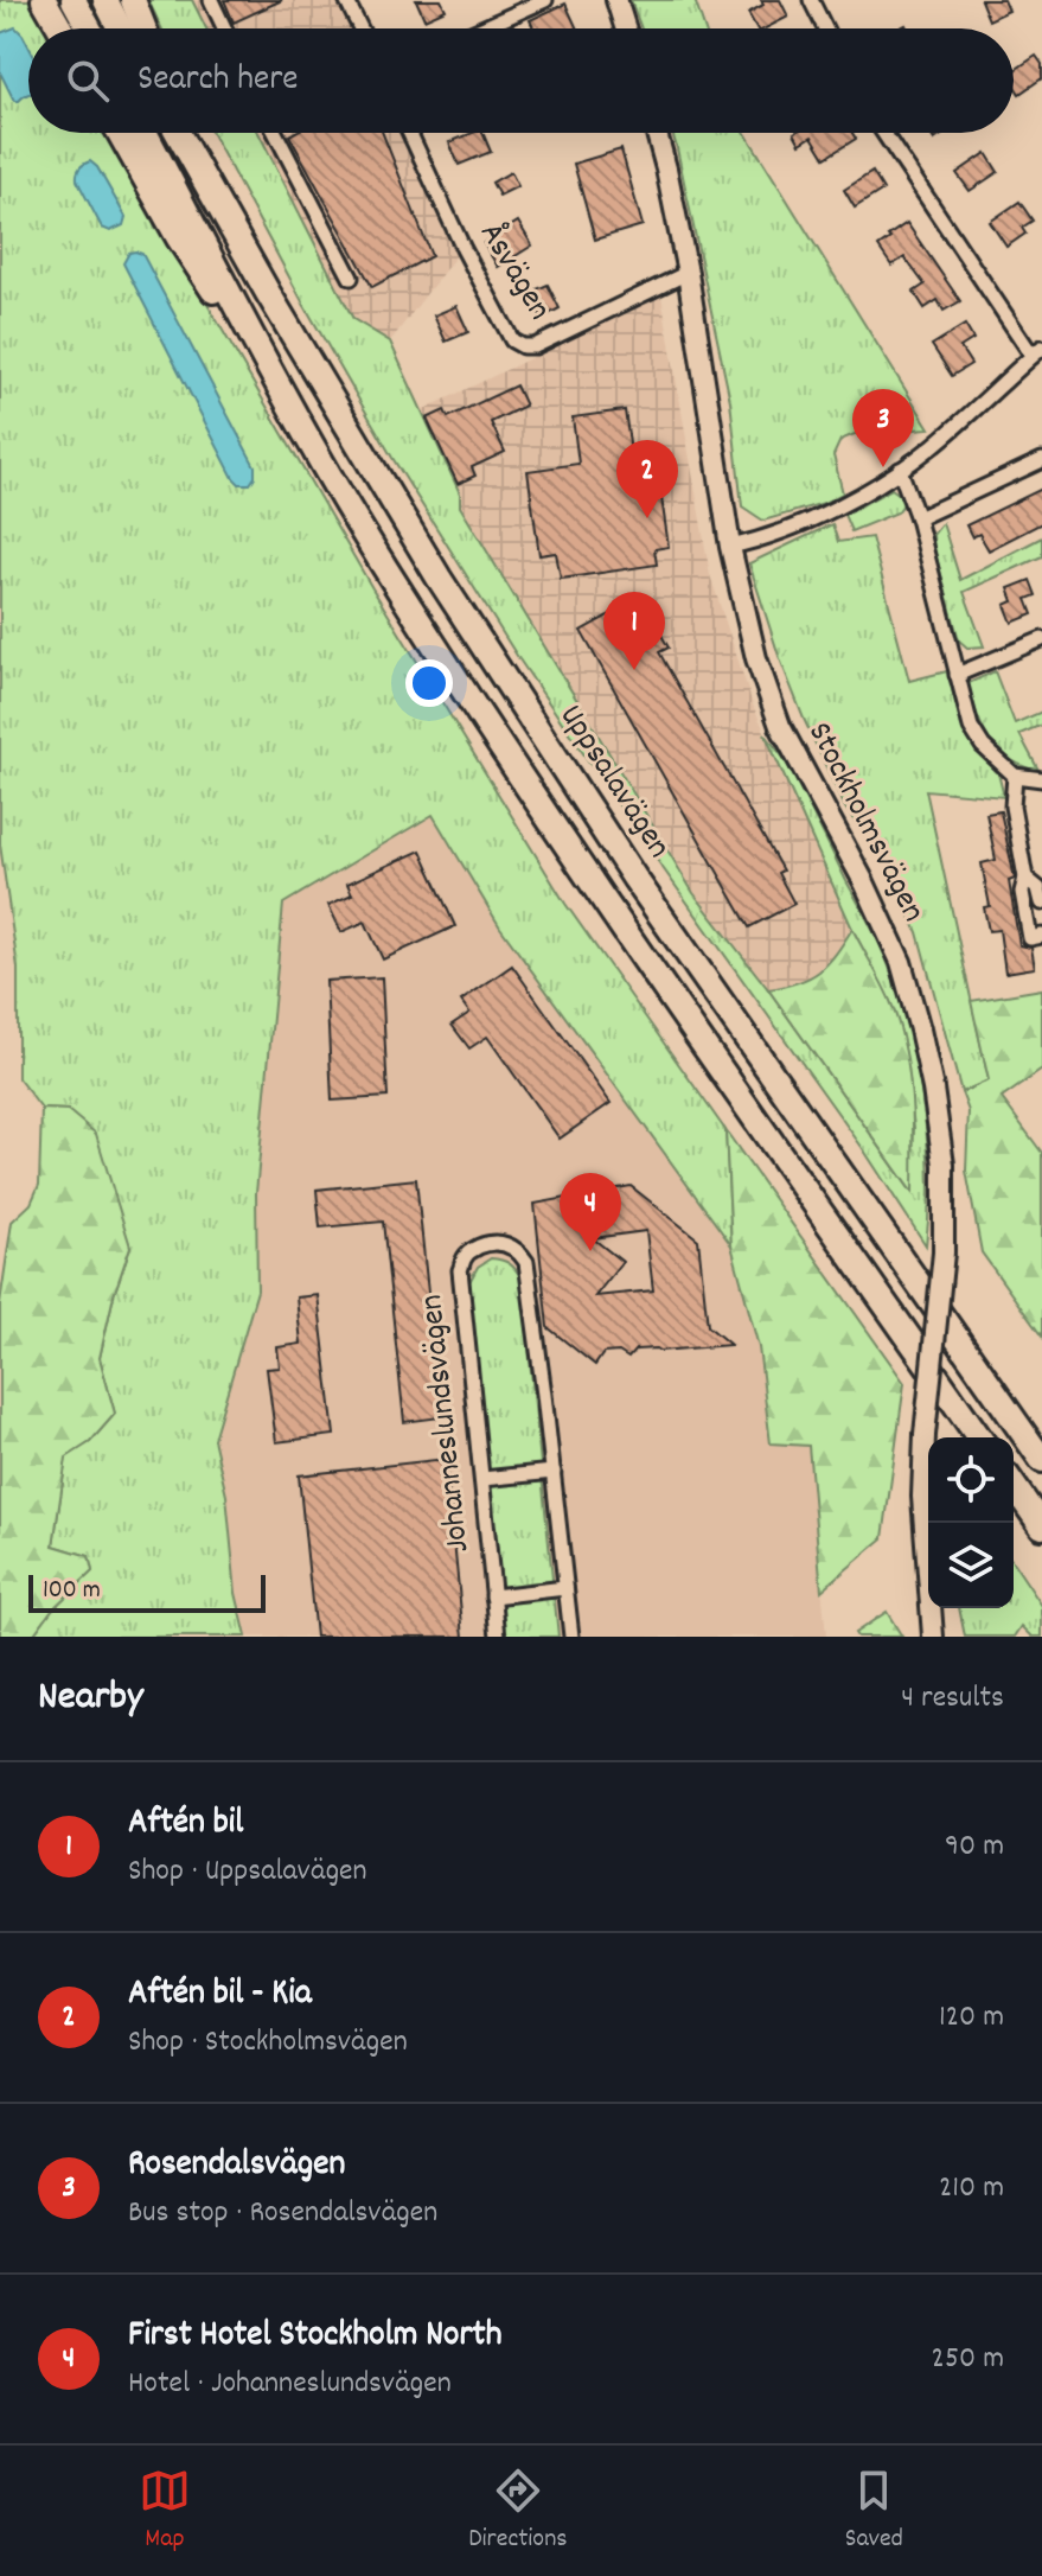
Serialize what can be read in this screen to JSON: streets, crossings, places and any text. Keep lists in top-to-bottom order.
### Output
{
  "streets": {
    "highway": ["Uppsalavägen"],
    "main road": ["Stockholmsvägen"],
    "street": ["Åsvägen", "Johanneslundsvägen"]
  },
  "crossings": [
    ["Åsvägen", "Stockholmsvägen"]
  ],
  "scale_bar": "100 m",
  "page": {
    "search": "Search here",
    "pins": [
      "3",
      "2",
      "1",
      "4"
    ],
    "scale": "100 m",
    "heading": ["Nearby", "4 results"],
    "list": [
      {
        "mark": "1",
        "name": "Aftén bil",
        "note": "Shop · Uppsalavägen",
        "value": "90 m"
      },
      {
        "mark": "2",
        "name": "Aftén bil - Kia",
        "note": "Shop · Stockholmsvägen",
        "value": "120 m"
      },
      {
        "mark": "3",
        "name": "Rosendalsvägen",
        "note": "Bus stop · Rosendalsvägen",
        "value": "210 m"
      },
      {
        "mark": "4",
        "name": "First Hotel Stockholm North",
        "note": "Hotel · Johanneslundsvägen",
        "value": "250 m"
      }
    ],
    "nav": ["Map", "Directions", "Saved"]
  }
}
